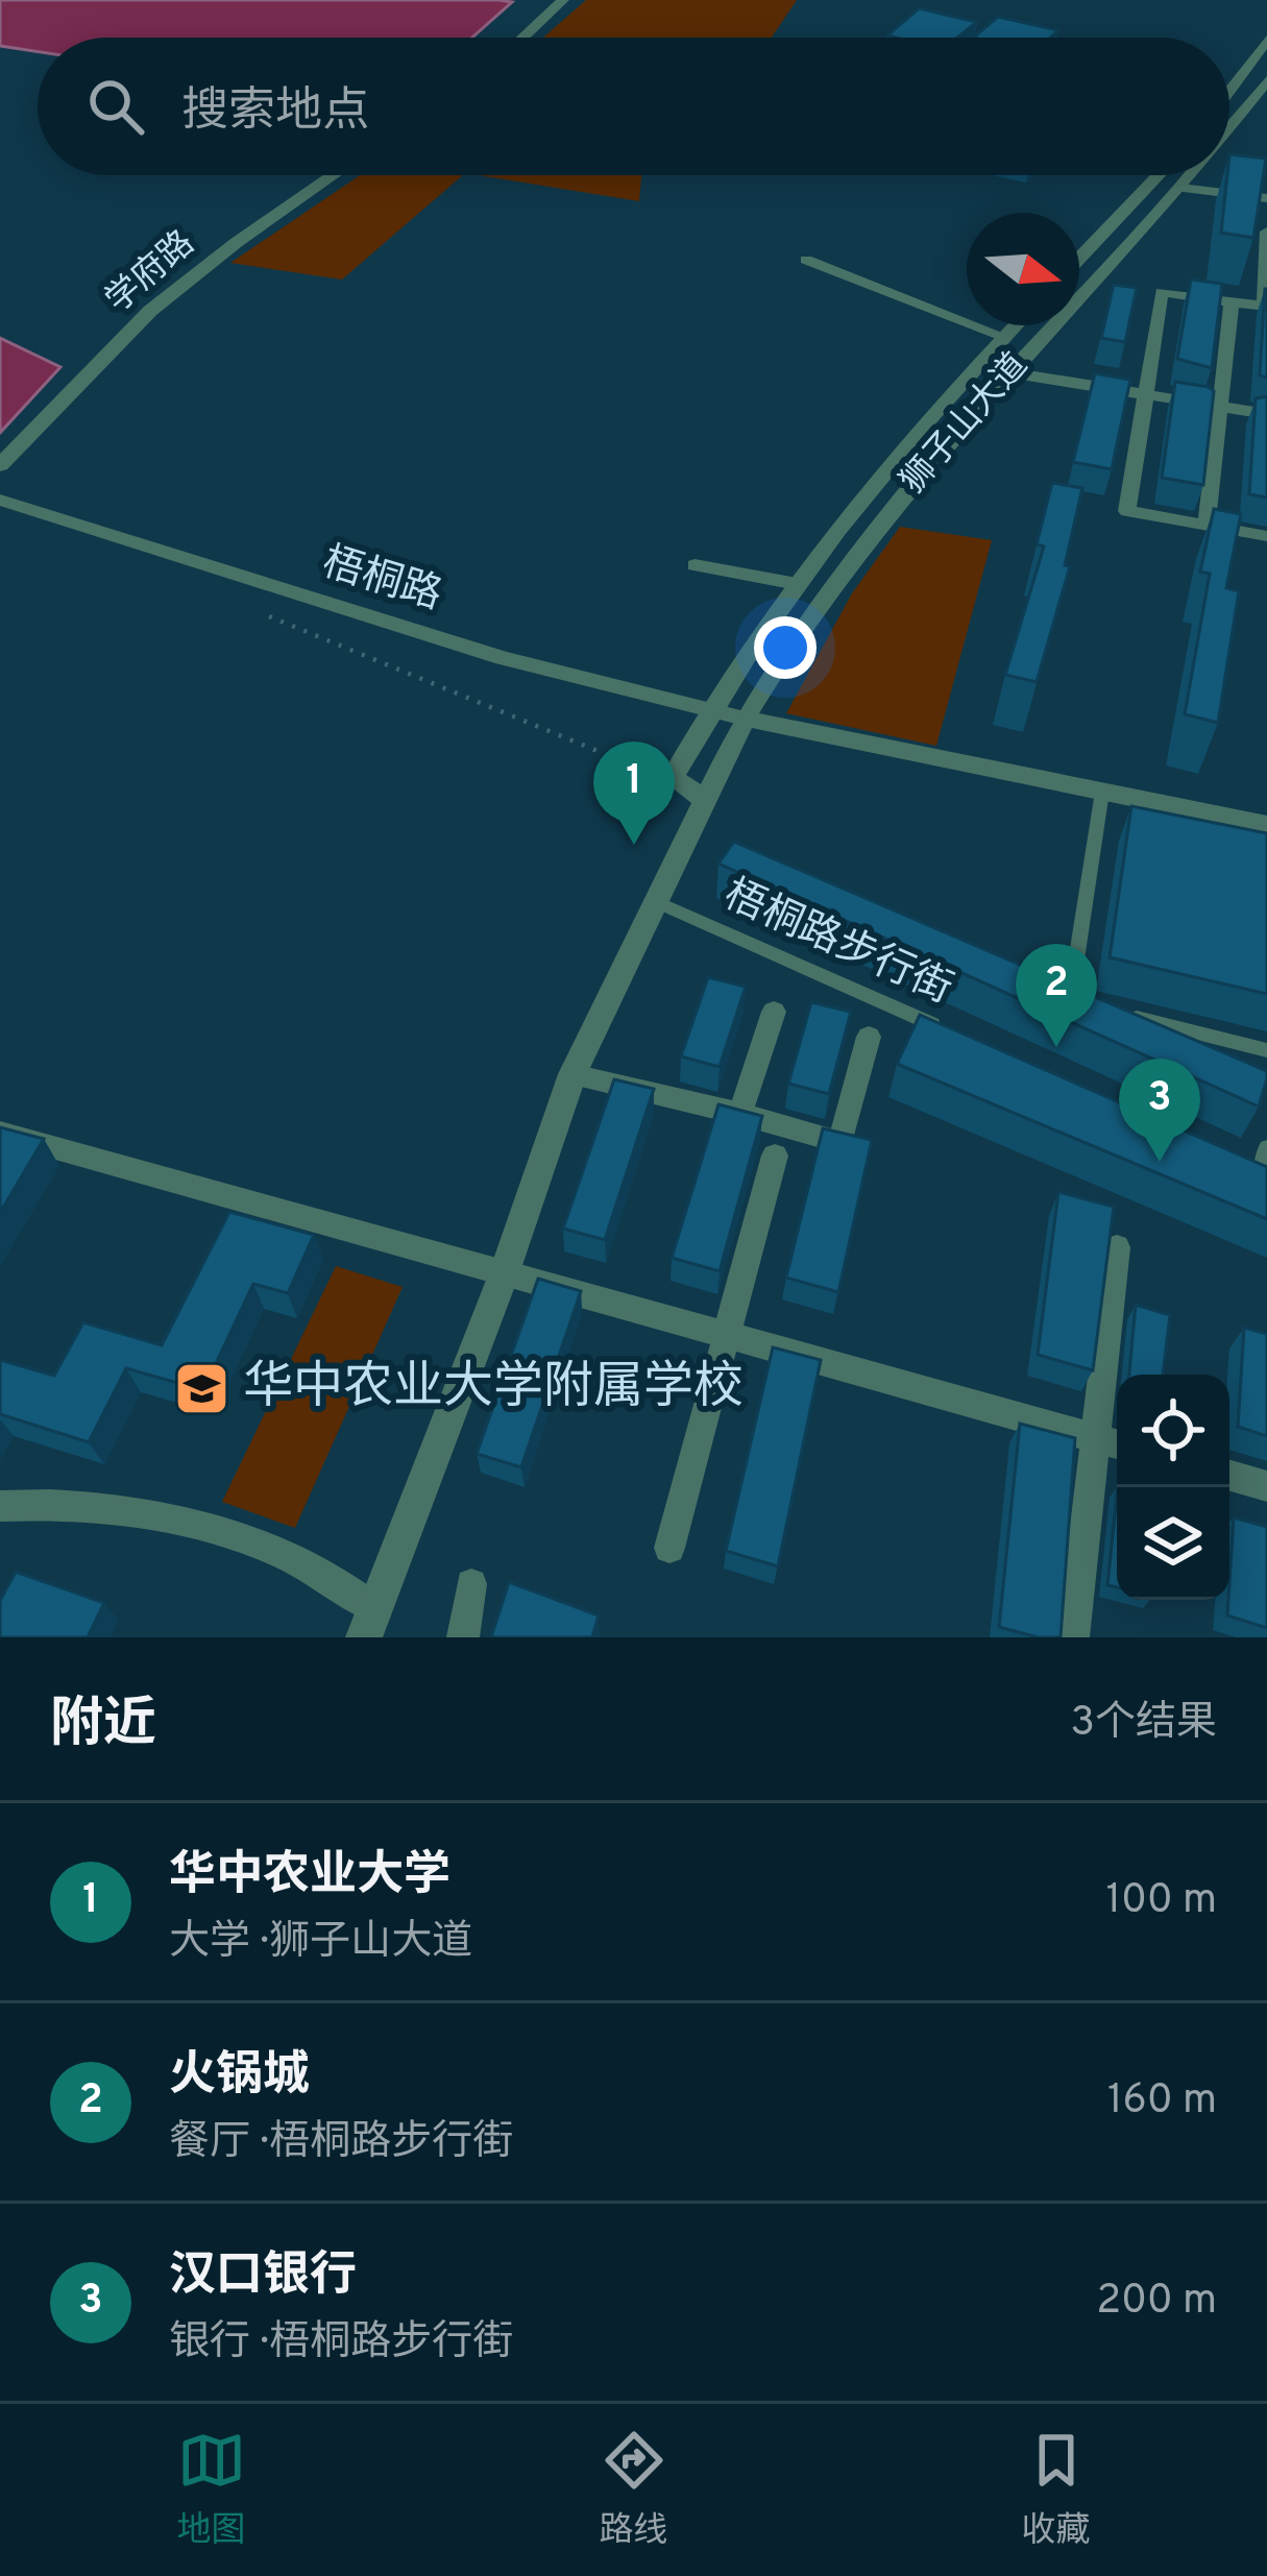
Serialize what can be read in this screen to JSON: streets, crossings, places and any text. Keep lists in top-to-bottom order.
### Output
{
  "streets": {
    "street": [
      "学府路",
      "狮子山大道",
      "梧桐路",
      "梧桐路步行街"
    ]
  },
  "crossings": [
    ["狮子山大道", "梧桐路"],
    ["狮子山大道", "梧桐路步行街"]
  ],
  "places": {
    "school or university": ["华中农业大学附属学校"]
  },
  "north": "right",
  "page": {
    "search": "搜索地点",
    "pins": ["1", "2", "3"],
    "heading": ["附近", "3个结果"],
    "list": [
      {
        "mark": "1",
        "name": "华中农业大学",
        "note": "大学 · 狮子山大道",
        "value": "100 m"
      },
      {
        "mark": "2",
        "name": "火锅城",
        "note": "餐厅 · 梧桐路步行街",
        "value": "160 m"
      },
      {
        "mark": "3",
        "name": "汉口银行",
        "note": "银行 · 梧桐路步行街",
        "value": "200 m"
      }
    ],
    "nav": ["地图", "路线", "收藏"]
  }
}
